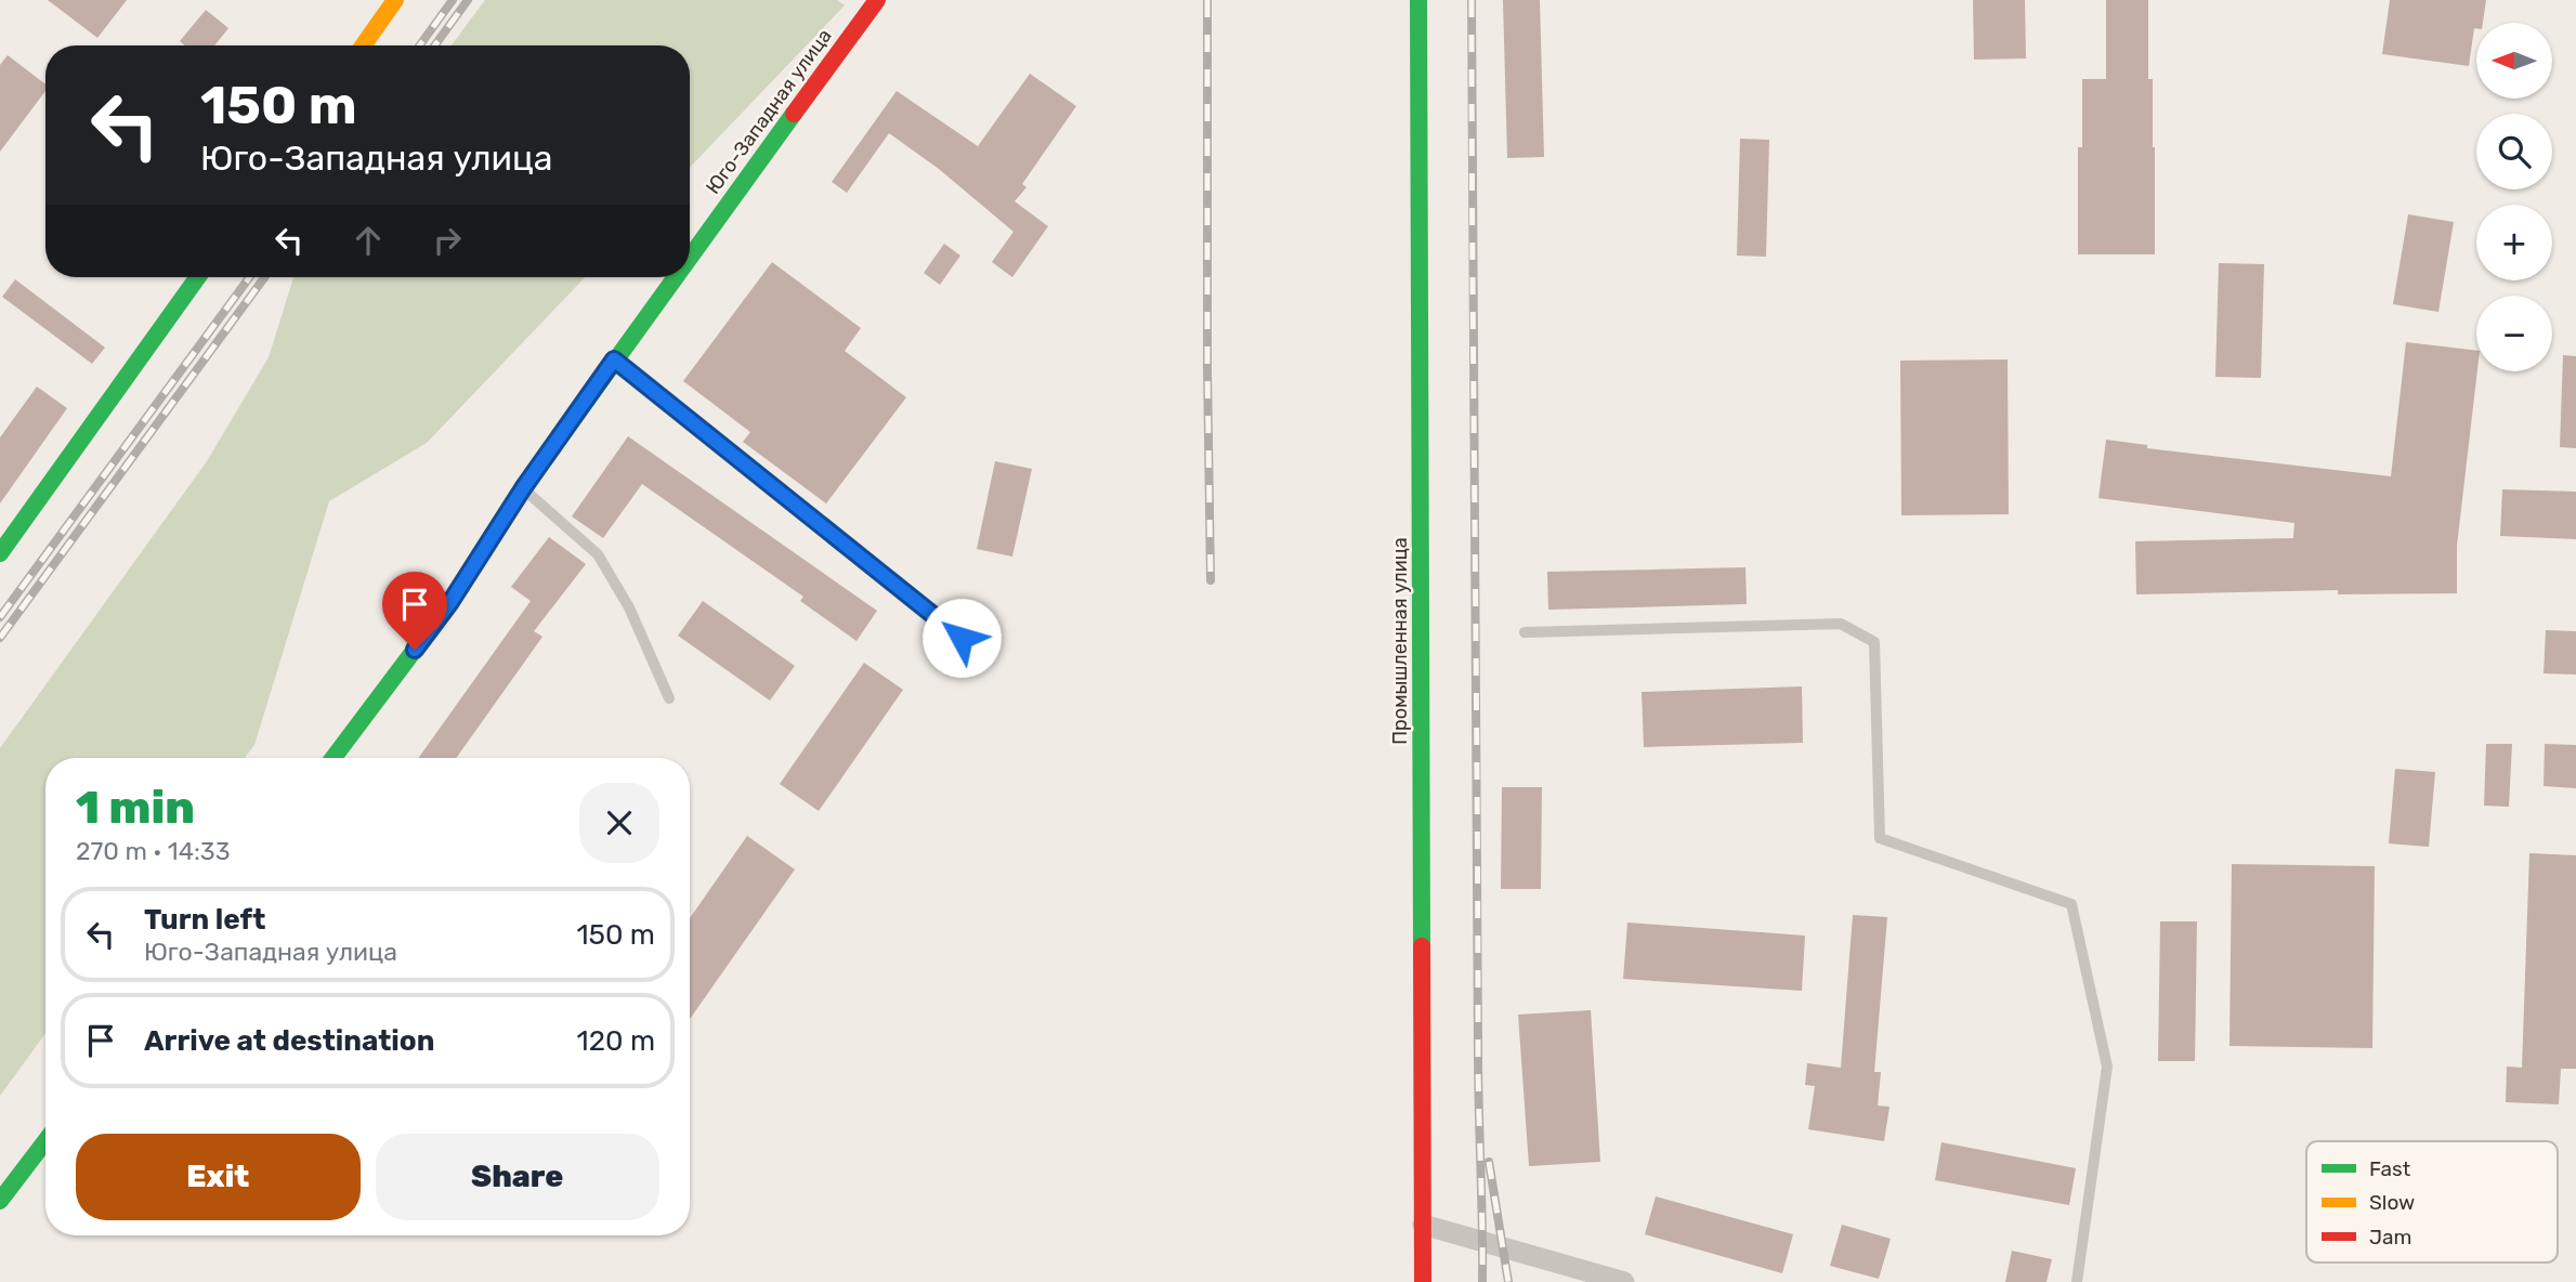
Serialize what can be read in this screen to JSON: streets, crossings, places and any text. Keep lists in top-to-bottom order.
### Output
{
  "streets": {
    "street": ["Юго-Западная улица", "Промышленная улица"]
  },
  "legend": ["Fast", "Slow", "Jam"],
  "north": "left",
  "page": {
    "map_buttons": ["+", "−"],
    "turn": ["150 m", "Юго-Западная улица"],
    "heading": ["1 min", "270 m · 14:33"],
    "list": [
      {
        "name": "Turn left",
        "note": "Юго-Западная улица",
        "value": "150 m"
      },
      {
        "name": "Arrive at destination",
        "value": "120 m"
      }
    ],
    "buttons": ["Exit", "Share"]
  }
}
